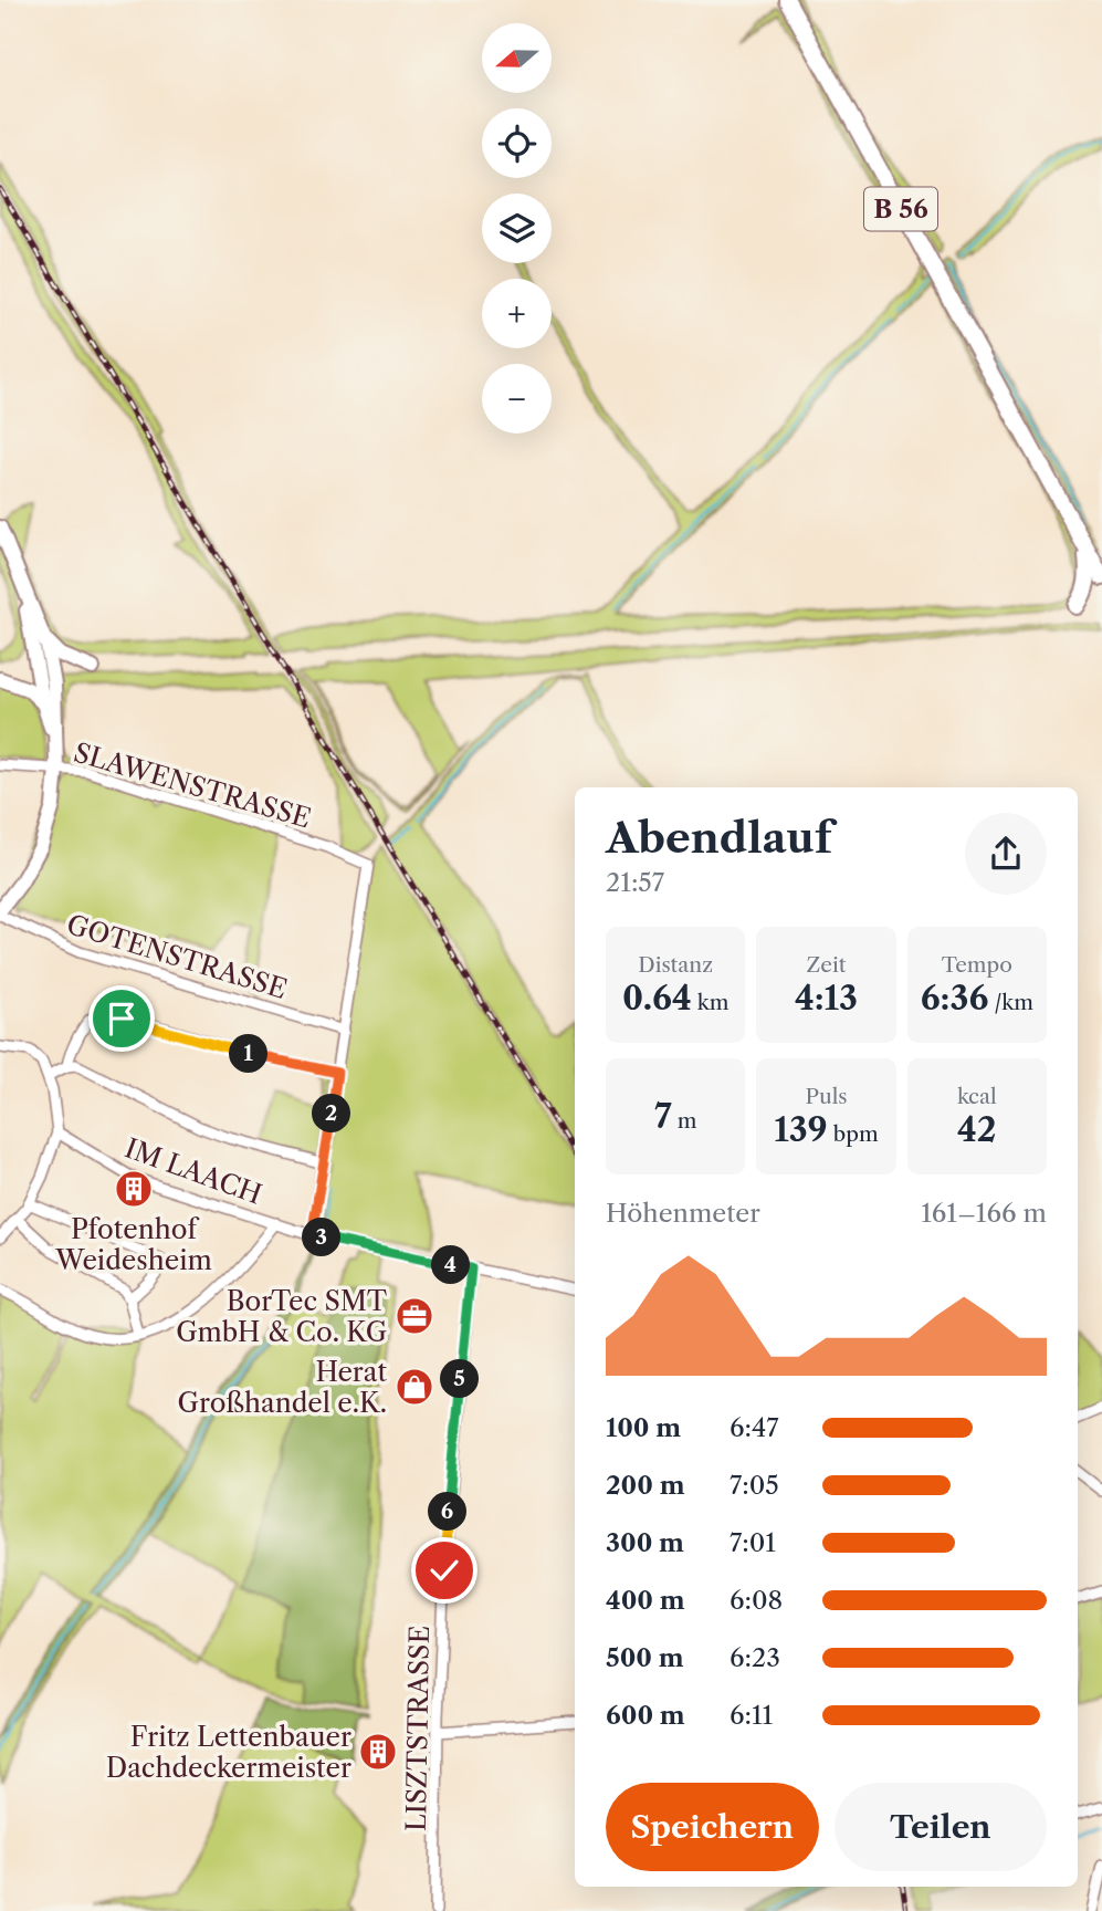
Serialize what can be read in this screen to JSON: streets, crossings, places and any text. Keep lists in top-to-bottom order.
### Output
{
  "streets": {
    "main road": ["B 56"],
    "street": [
      "SLAWENSTRASSE",
      "GOTENSTRASSE",
      "IM LAACH",
      "LISZTSTRASSE"
    ]
  },
  "crossings": [
    ["SLAWENSTRASSE", "GOTENSTRASSE"],
    ["IM LAACH", "LISZTSTRASSE"]
  ],
  "places": {
    "building": ["Pfotenhof Weidesheim", "Fritz Lettenbauer Dachdeckermeister"],
    "office": ["BorTec SMT GmbH & Co. KG"],
    "shop": ["Herat Großhandel e.K."]
  },
  "north": "left",
  "page": {
    "map_buttons": ["+", "−"],
    "heading": ["Abendlauf", "21:57"],
    "stats": [
      ["Distanz", "0.64 km"],
      ["Zeit", "4:13"],
      ["Tempo", "6:36 /km"],
      ["7 m"],
      ["Puls", "139 bpm"],
      ["kcal", "42"]
    ],
    "pins": [
      "1",
      "2",
      "3",
      "4",
      "5",
      "6"
    ],
    "chart": ["Höhenmeter", "161–166 m"],
    "list": [
      {
        "name": "100 m",
        "note": "6:47"
      },
      {
        "name": "200 m",
        "note": "7:05"
      },
      {
        "name": "300 m",
        "note": "7:01"
      },
      {
        "name": "400 m",
        "note": "6:08"
      },
      {
        "name": "500 m",
        "note": "6:23"
      },
      {
        "name": "600 m",
        "note": "6:11"
      }
    ],
    "buttons": ["Speichern", "Teilen"]
  }
}
